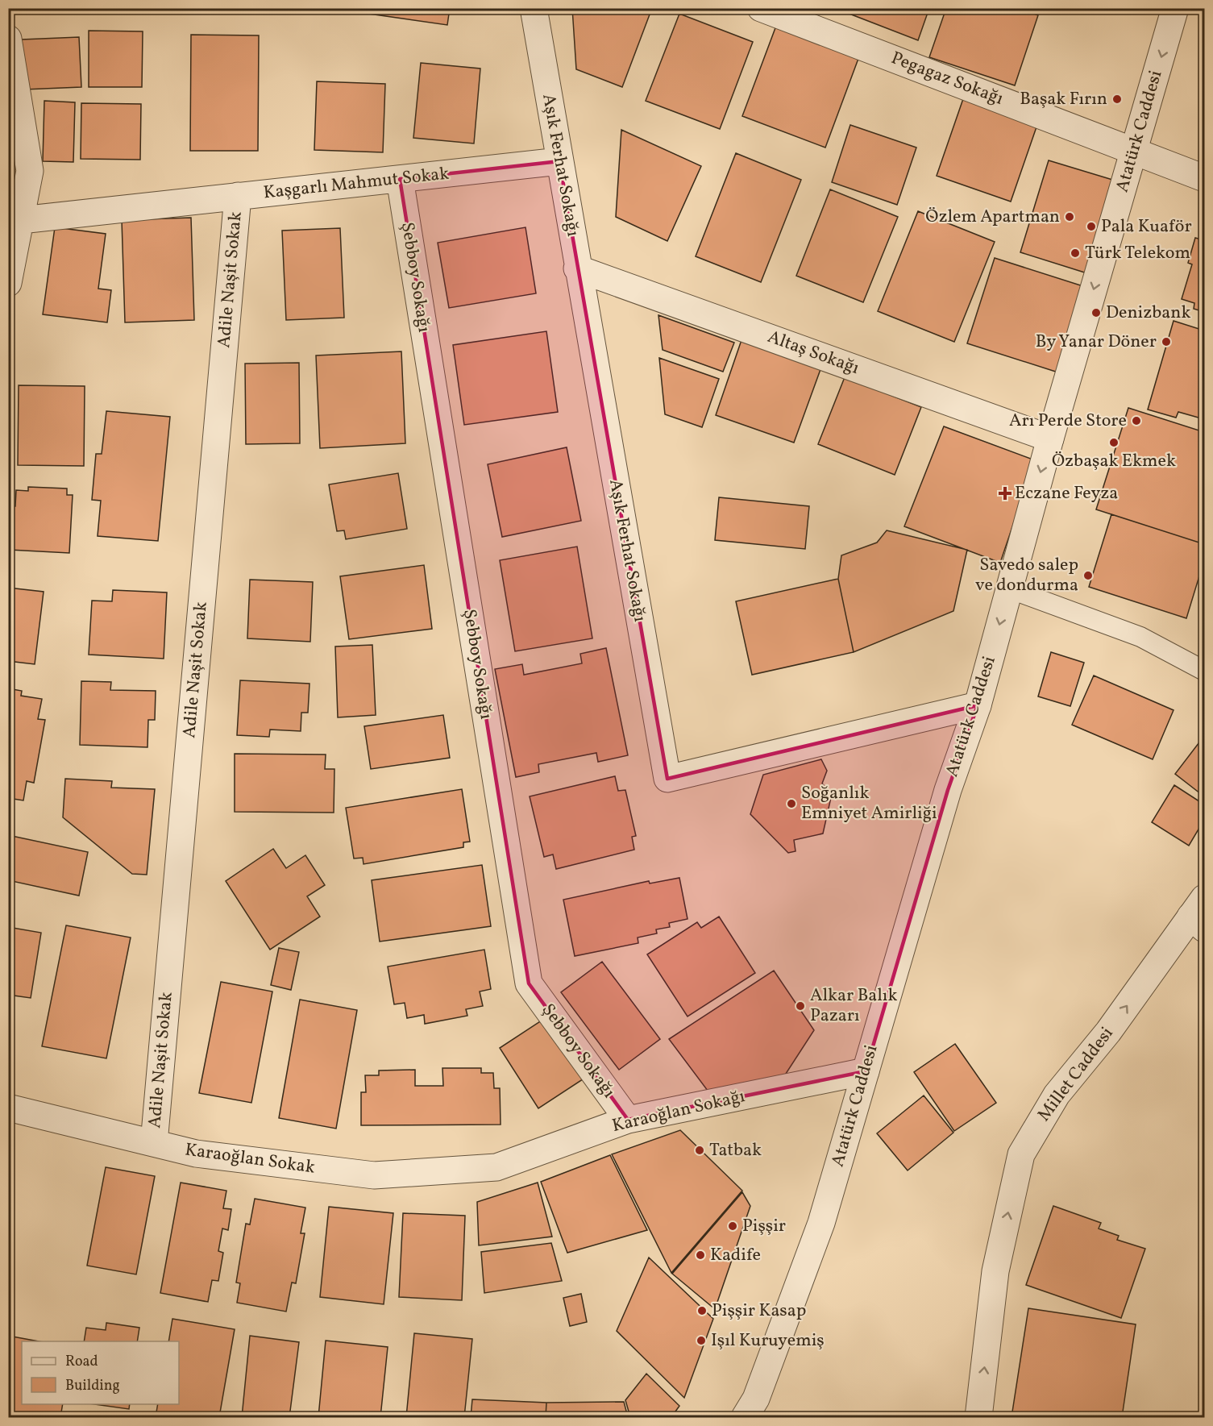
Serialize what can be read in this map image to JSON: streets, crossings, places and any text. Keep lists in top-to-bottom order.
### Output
{
  "streets": {
    "street": [
      "Pegagaz Sokağı",
      "Atatürk Caddesi",
      "Aşık Ferhat Sokağı",
      "Kaşgarlı Mahmut Sokak",
      "Şebboy Sokağı",
      "Adile Naşit Sokak",
      "Altaş Sokağı",
      "Millet Caddesi",
      "Karaoğlan Sokağı",
      "Karaoğlan Sokak"
    ]
  },
  "crossings": [
    ["Pegagaz Sokağı", "Atatürk Caddesi"],
    ["Atatürk Caddesi", "Aşık Ferhat Sokağı"],
    ["Atatürk Caddesi", "Altaş Sokağı"],
    ["Atatürk Caddesi", "Karaoğlan Sokağı"],
    ["Aşık Ferhat Sokağı", "Kaşgarlı Mahmut Sokak"],
    ["Aşık Ferhat Sokağı", "Altaş Sokağı"],
    ["Kaşgarlı Mahmut Sokak", "Şebboy Sokağı"],
    ["Kaşgarlı Mahmut Sokak", "Adile Naşit Sokak"],
    ["Şebboy Sokağı", "Karaoğlan Sokağı"],
    ["Adile Naşit Sokak", "Karaoğlan Sokak"],
    ["Karaoğlan Sokağı", "Karaoğlan Sokak"]
  ],
  "one_way": ["Atatürk Caddesi", "Millet Caddesi"],
  "places": {
    "other": [
      "Başak Fırın",
      "Özlem Apartman",
      "Pala Kuaför",
      "Türk Telekom",
      "Denizbank",
      "By Yanar Döner",
      "Arı Perde Store",
      "Özbaşak Ekmek",
      "Savedo salep ve dondurma",
      "Soğanlık Emniyet Amirliği",
      "Alkar Balık Pazarı",
      "Tatbak",
      "Pişşir",
      "Kadife",
      "Pişşir Kasap",
      "Işıl Kuruyemiş"
    ],
    "health": ["Eczane Feyza"]
  },
  "legend": ["Road", "Building"]
}
